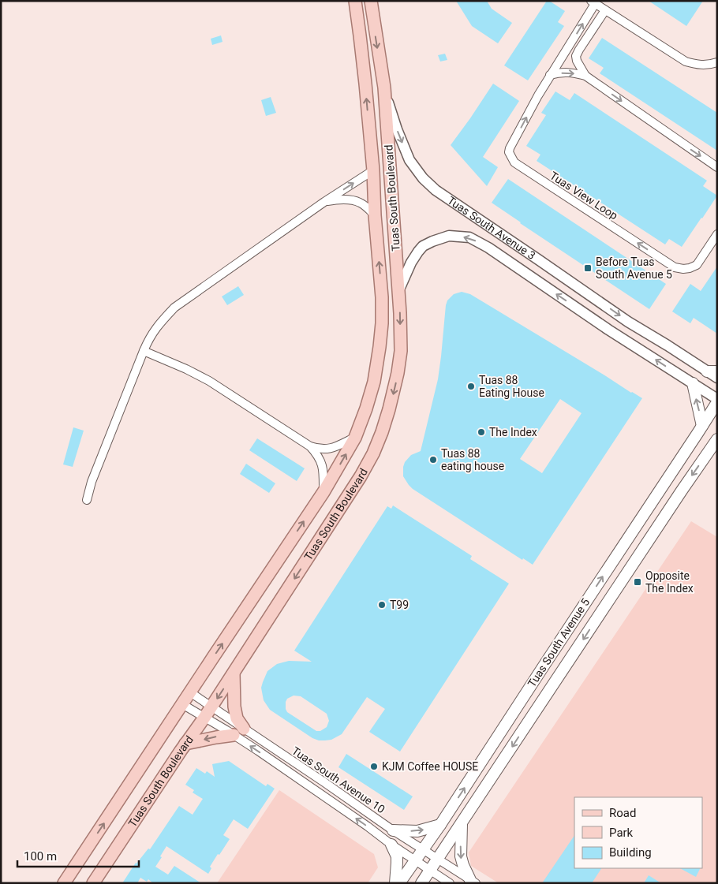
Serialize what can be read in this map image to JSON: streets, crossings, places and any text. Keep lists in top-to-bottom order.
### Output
{
  "streets": {
    "main road": ["Tuas South Boulevard", "Tuas South Avenue 3", "Tuas South Avenue 5"],
    "street": ["Tuas View Loop", "Tuas South Avenue 10"]
  },
  "crossings": [
    ["Tuas South Boulevard", "Tuas South Avenue 3"],
    ["Tuas South Boulevard", "Tuas South Avenue 10"],
    ["Tuas South Avenue 3", "Tuas South Avenue 5"],
    ["Tuas South Avenue 5", "Tuas South Avenue 10"]
  ],
  "places": {
    "transit": ["Before Tuas South Avenue 5", "Opposite The Index"],
    "other": [
      "Tuas 88 Eating House",
      "The Index",
      "Tuas 88 eating house",
      "T99",
      "KJM Coffee HOUSE"
    ]
  },
  "legend": ["Road", "Park", "Building"],
  "scale_bar": "100 m"
}
